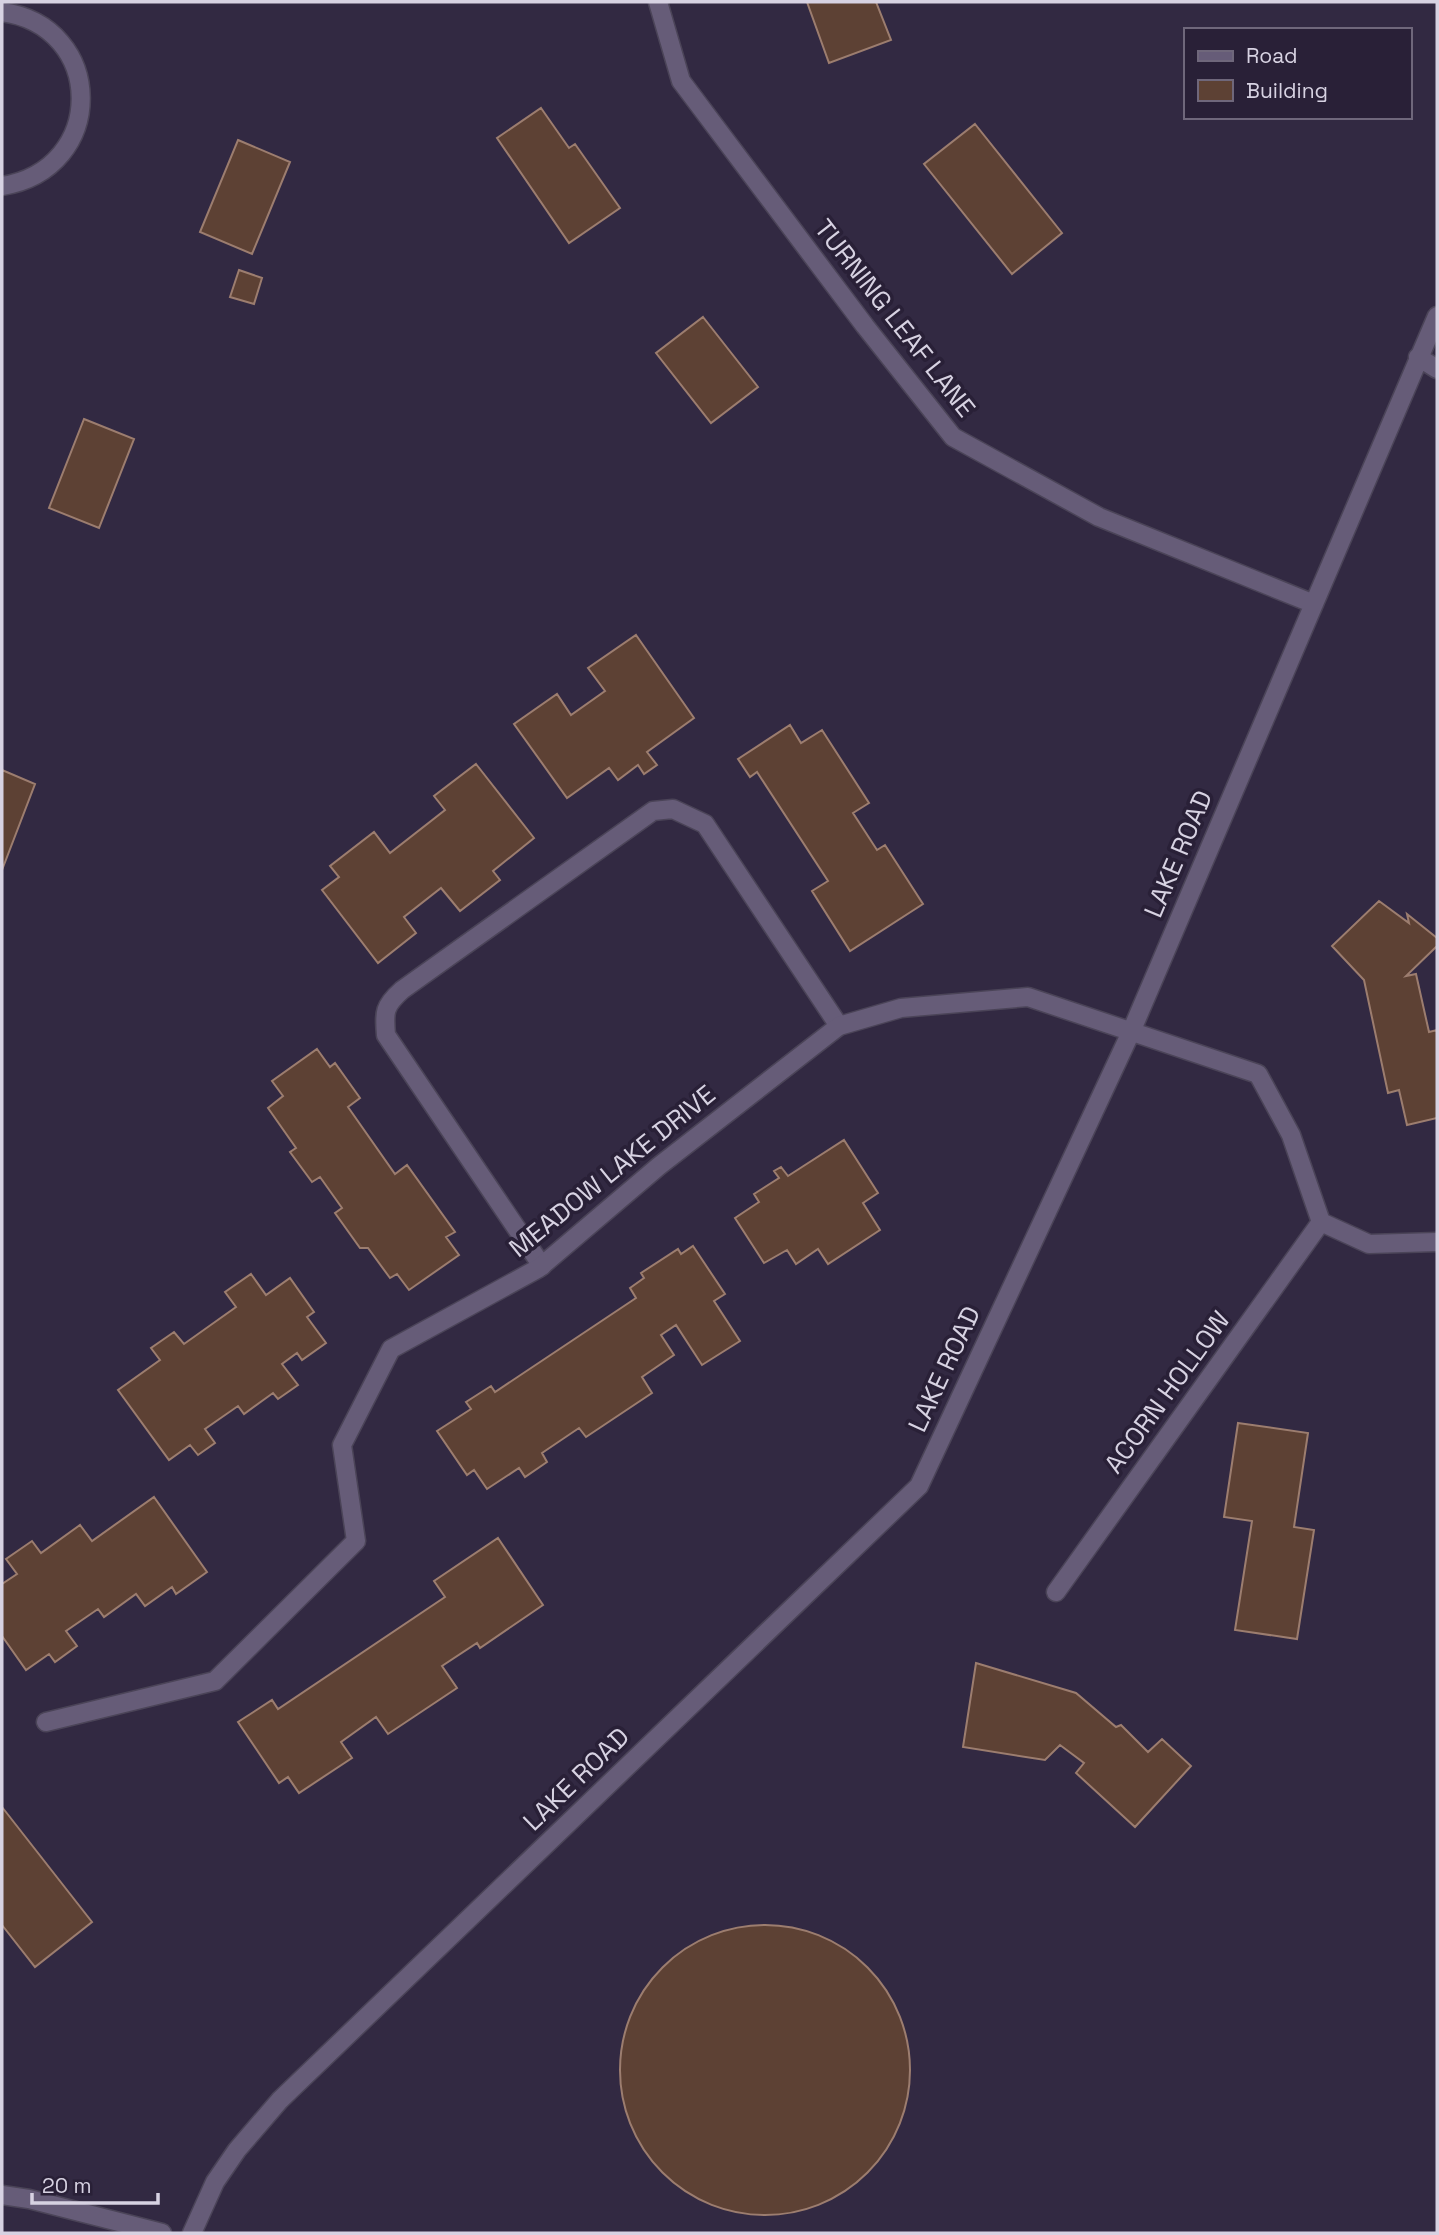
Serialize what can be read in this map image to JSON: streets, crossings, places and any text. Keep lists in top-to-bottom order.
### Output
{
  "streets": {
    "street": [
      "TURNING LEAF LANE",
      "LAKE ROAD",
      "MEADOW LAKE DRIVE",
      "ACORN HOLLOW"
    ]
  },
  "crossings": [
    ["TURNING LEAF LANE", "LAKE ROAD"],
    ["LAKE ROAD", "MEADOW LAKE DRIVE"],
    ["MEADOW LAKE DRIVE", "ACORN HOLLOW"]
  ],
  "legend": ["Road", "Building"],
  "scale_bar": "20 m"
}
